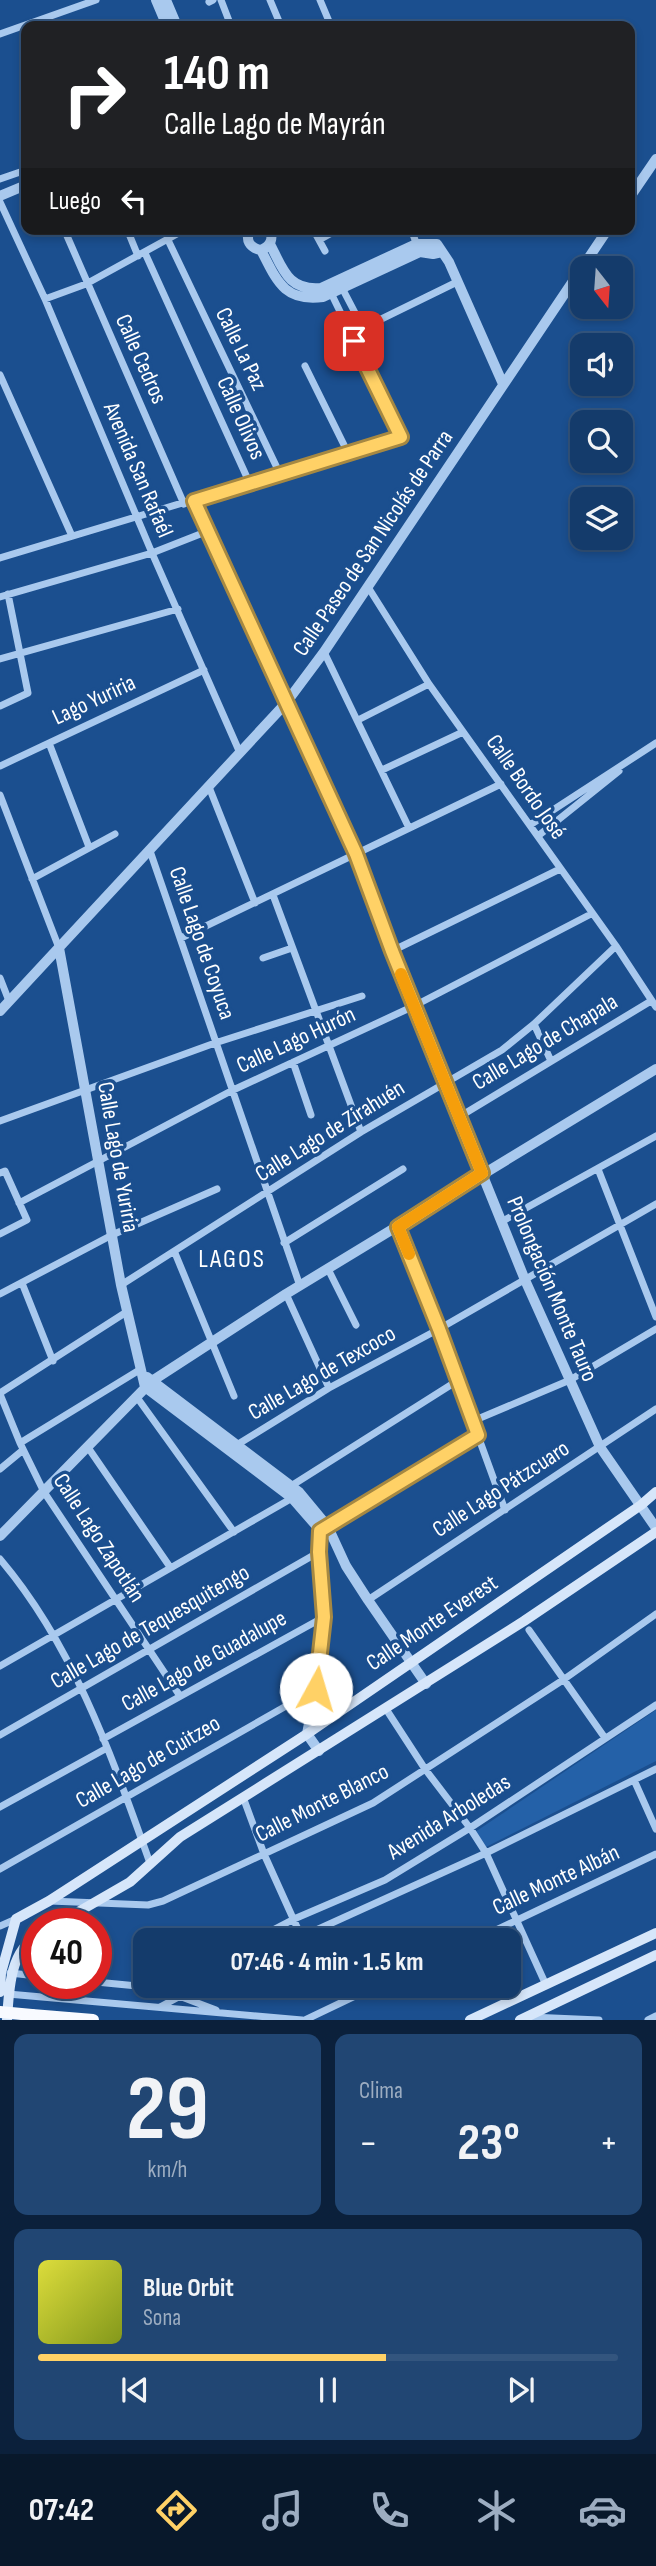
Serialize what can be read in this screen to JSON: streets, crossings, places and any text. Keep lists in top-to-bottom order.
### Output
{
  "streets": {
    "main road": ["Calle Monte Everest"],
    "street": [
      "Calle La Paz",
      "Calle Cedros",
      "Calle Olivos",
      "Avenida San Rafaél",
      "Calle Paseo de San Nicolás de Parra",
      "Lago Yuriria",
      "Calle Bordo José",
      "Calle Lago de Coyuca",
      "Calle Lago Hurón",
      "Calle Lago de Chapala",
      "Calle Lago de Zirahuén",
      "Calle Lago de Yuriria",
      "Prolongación Monte Tauro",
      "Calle Lago de Texcoco",
      "Calle Lago Pátzcuaro",
      "Calle Lago Zapotlán",
      "Calle Lago de Tequesquitengo",
      "Calle Lago de Guadalupe",
      "Calle Lago de Cuitzeo",
      "Calle Monte Blanco",
      "Avenida Arboledas",
      "Calle Monte Albán"
    ]
  },
  "crossings": [
    ["Calle Cedros", "Prolongación Monte Tauro"],
    ["Avenida San Rafaél", "Calle Paseo de San Nicolás de Parra"],
    ["Avenida San Rafaél", "Lago Yuriria"],
    ["Calle Paseo de San Nicolás de Parra", "Calle Bordo José"],
    ["Calle Paseo de San Nicolás de Parra", "Calle Lago de Coyuca"],
    ["Calle Paseo de San Nicolás de Parra", "Calle Lago de Yuriria"],
    ["Calle Paseo de San Nicolás de Parra", "Prolongación Monte Tauro"],
    ["Calle Bordo José", "Calle Lago Hurón"],
    ["Calle Bordo José", "Calle Lago de Chapala"],
    ["Calle Bordo José", "Calle Lago de Zirahuén"],
    ["Calle Lago de Coyuca", "Calle Lago Hurón"],
    ["Calle Lago de Coyuca", "Calle Lago de Zirahuén"],
    ["Calle Lago Hurón", "Calle Lago de Yuriria"],
    ["Calle Lago Hurón", "Prolongación Monte Tauro"],
    ["Calle Lago de Chapala", "Prolongación Monte Tauro"],
    ["Calle Lago de Zirahuén", "Calle Lago de Yuriria"],
    ["Calle Lago de Zirahuén", "Prolongación Monte Tauro"],
    ["Prolongación Monte Tauro", "Calle Lago de Texcoco"],
    ["Prolongación Monte Tauro", "Calle Lago Pátzcuaro"],
    ["Prolongación Monte Tauro", "Calle Monte Everest"],
    ["Calle Lago Zapotlán", "Calle Lago de Tequesquitengo"],
    ["Calle Lago Zapotlán", "Calle Lago de Guadalupe"],
    ["Calle Monte Everest", "Calle Monte Blanco"]
  ],
  "districts": ["LAGOS"],
  "north": "bottom",
  "page": {
    "turn": ["140 m", "Calle Lago de Mayrán"],
    "then": "Luego",
    "limit": "40",
    "trip": "07:46 · 4 min · 1.5 km",
    "tile": [
      ["29", "km/h"],
      "Clima"
    ],
    "heat": ["−", "23°", "+"],
    "song": ["Blue Orbit", "Sona"],
    "tabs": "07:42"
  }
}
